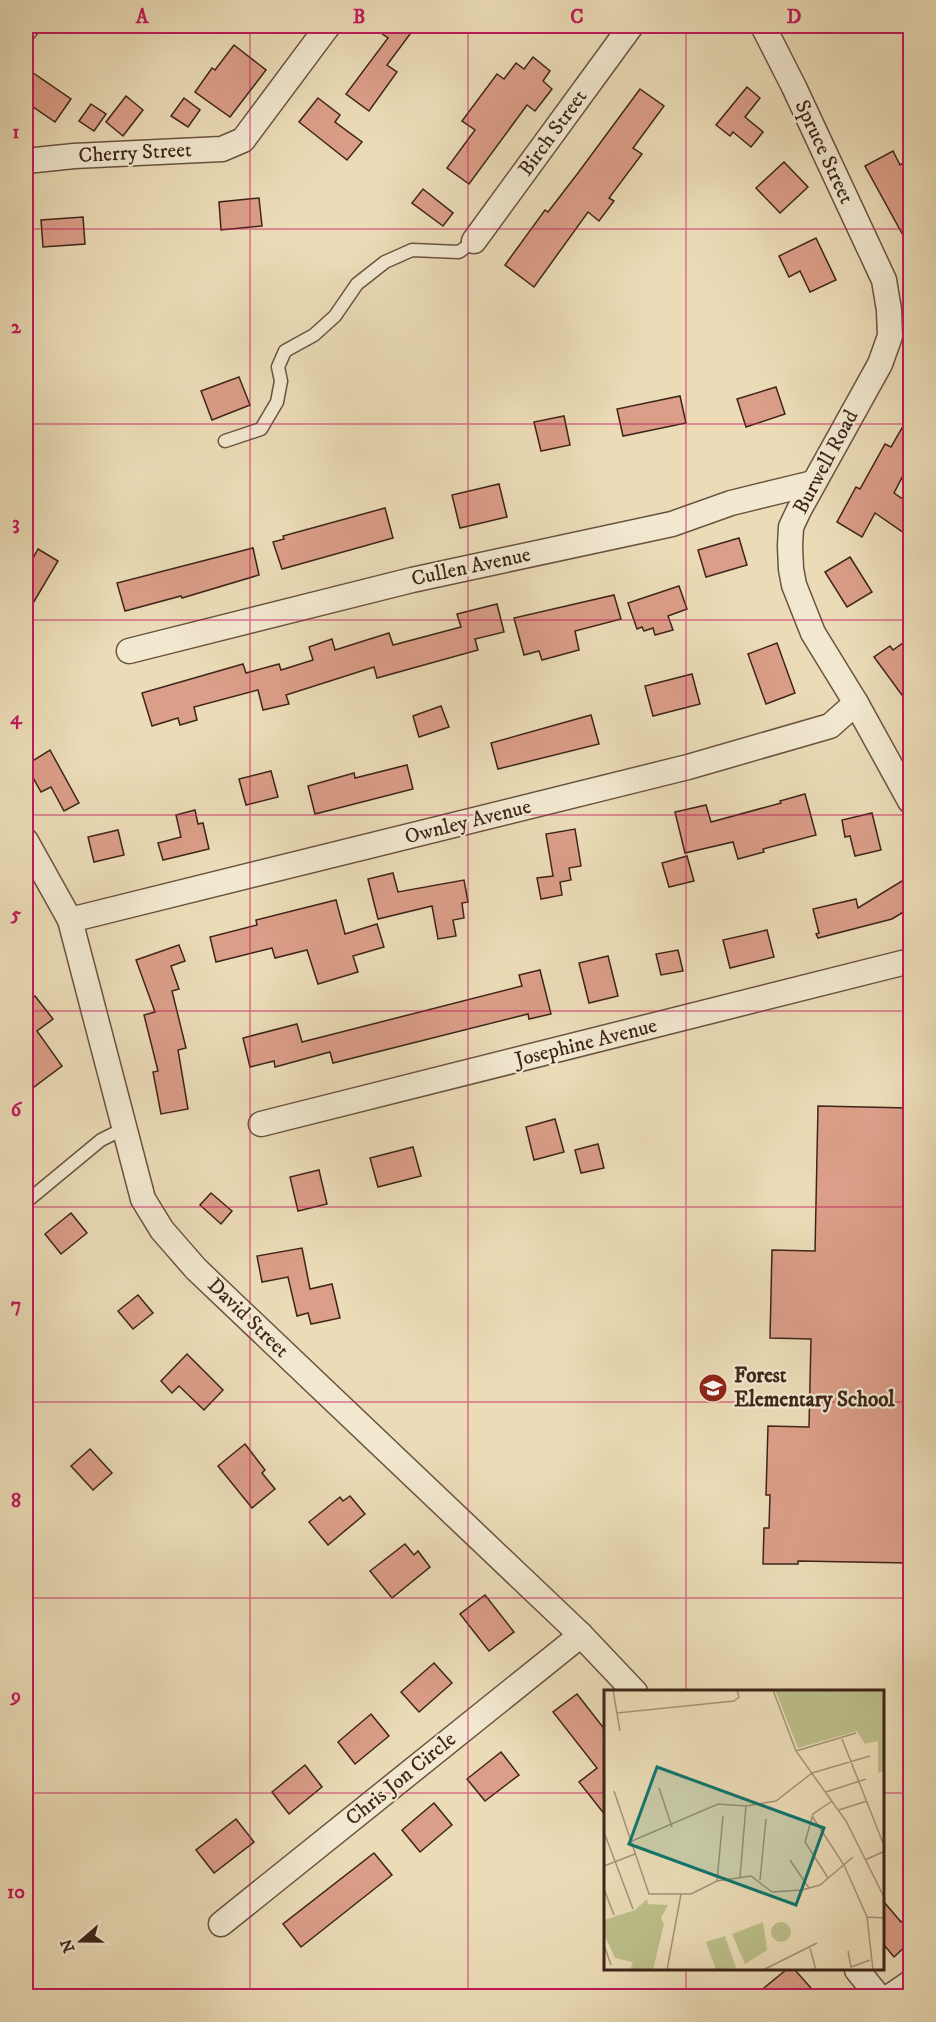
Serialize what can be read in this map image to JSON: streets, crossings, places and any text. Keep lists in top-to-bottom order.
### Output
{
  "streets": {
    "street": [
      "Birch Street",
      "Spruce Street",
      "Cherry Street",
      "Burwell Road",
      "Cullen Avenue",
      "Ownley Avenue",
      "Josephine Avenue",
      "David Street",
      "Chris Jon Circle"
    ]
  },
  "crossings": [
    ["Spruce Street", "Burwell Road"],
    ["Burwell Road", "Cullen Avenue"],
    ["Burwell Road", "Ownley Avenue"],
    ["Ownley Avenue", "David Street"],
    ["David Street", "Chris Jon Circle"]
  ],
  "places": {
    "school or university": ["Forest Elementary School"]
  },
  "north": "left",
  "grid": {
    "columns": [
      "A",
      "B",
      "C",
      "D"
    ],
    "rows": [
      "1",
      "2",
      "3",
      "4",
      "5",
      "6",
      "7",
      "8",
      "9",
      "10"
    ]
  }
}
